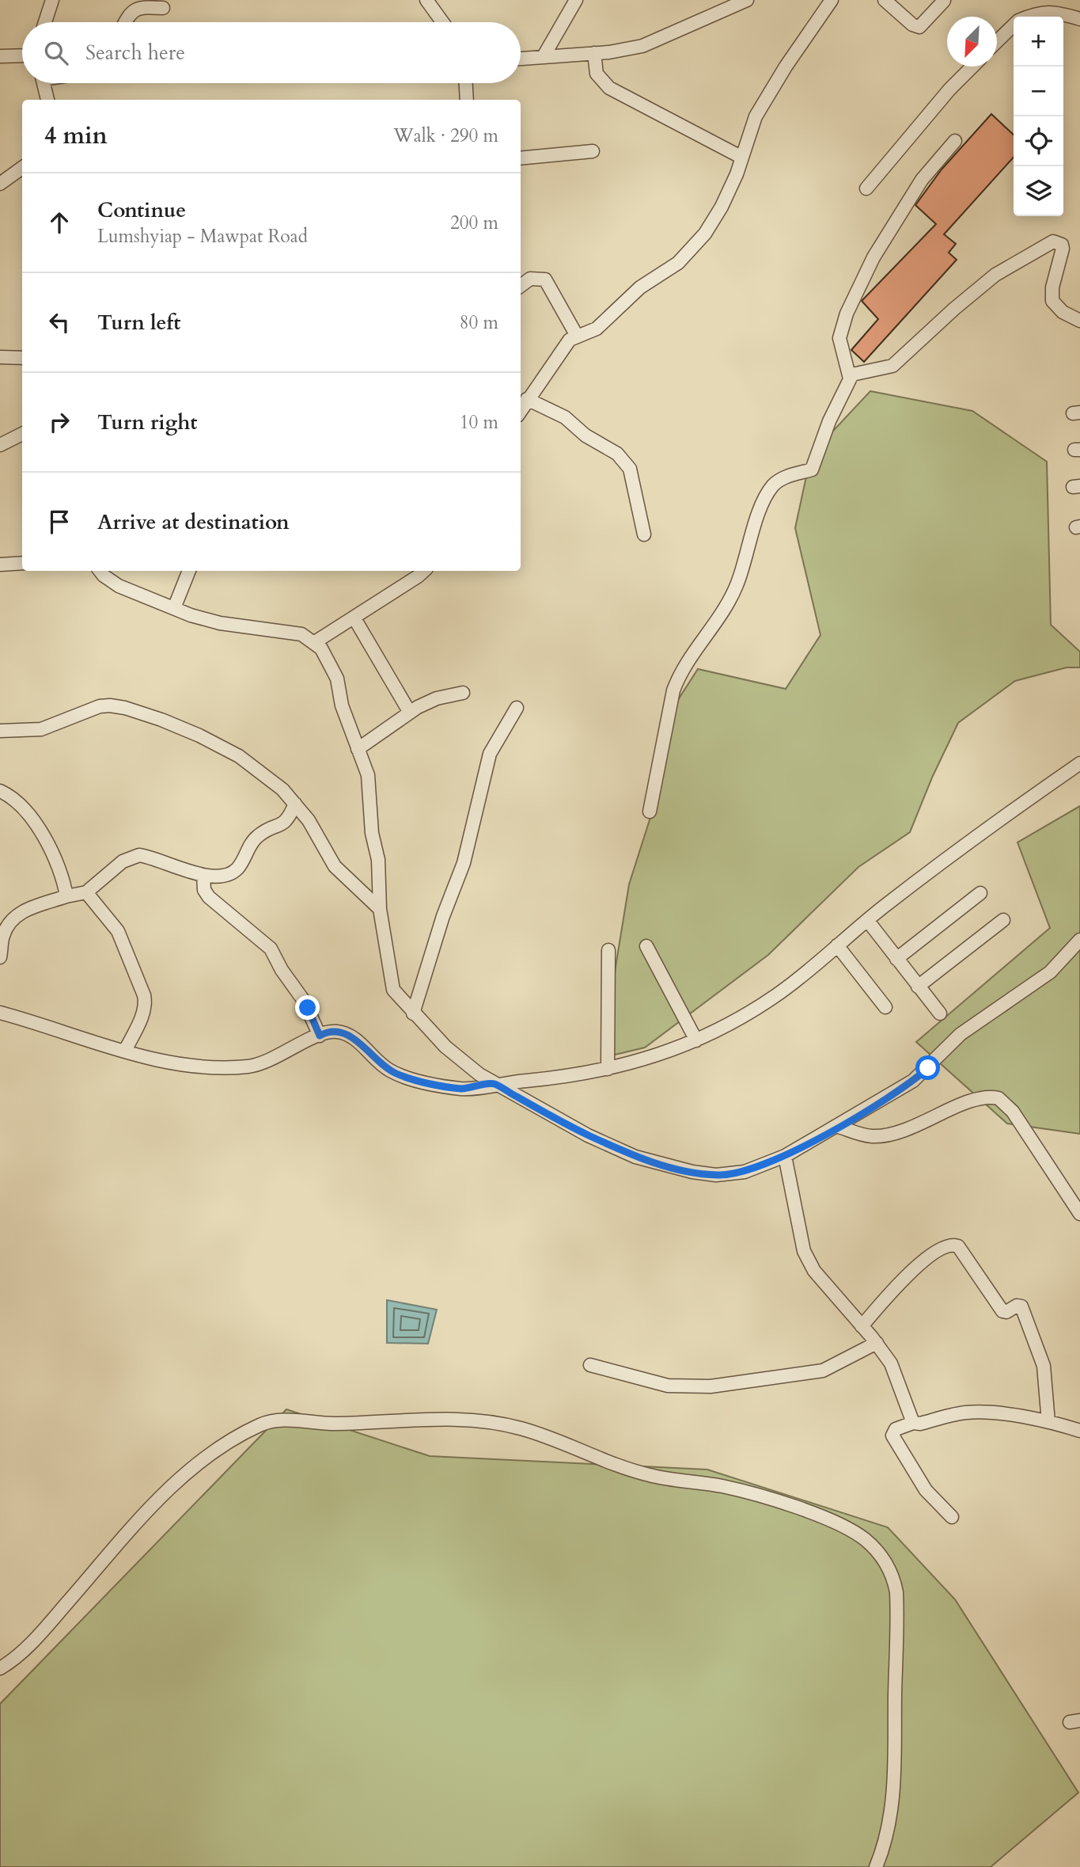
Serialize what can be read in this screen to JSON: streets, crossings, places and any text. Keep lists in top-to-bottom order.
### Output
{
  "north": "bottom left",
  "page": {
    "map_buttons": ["+", "−"],
    "search": "Search here",
    "heading": ["4 min", "Walk · 290 m"],
    "list": [
      ["Continue", "Lumshyiap - Mawpat Road", "200 m"],
      ["Turn left", "80 m"],
      ["Turn right", "10 m"],
      "Arrive at destination"
    ]
  }
}
